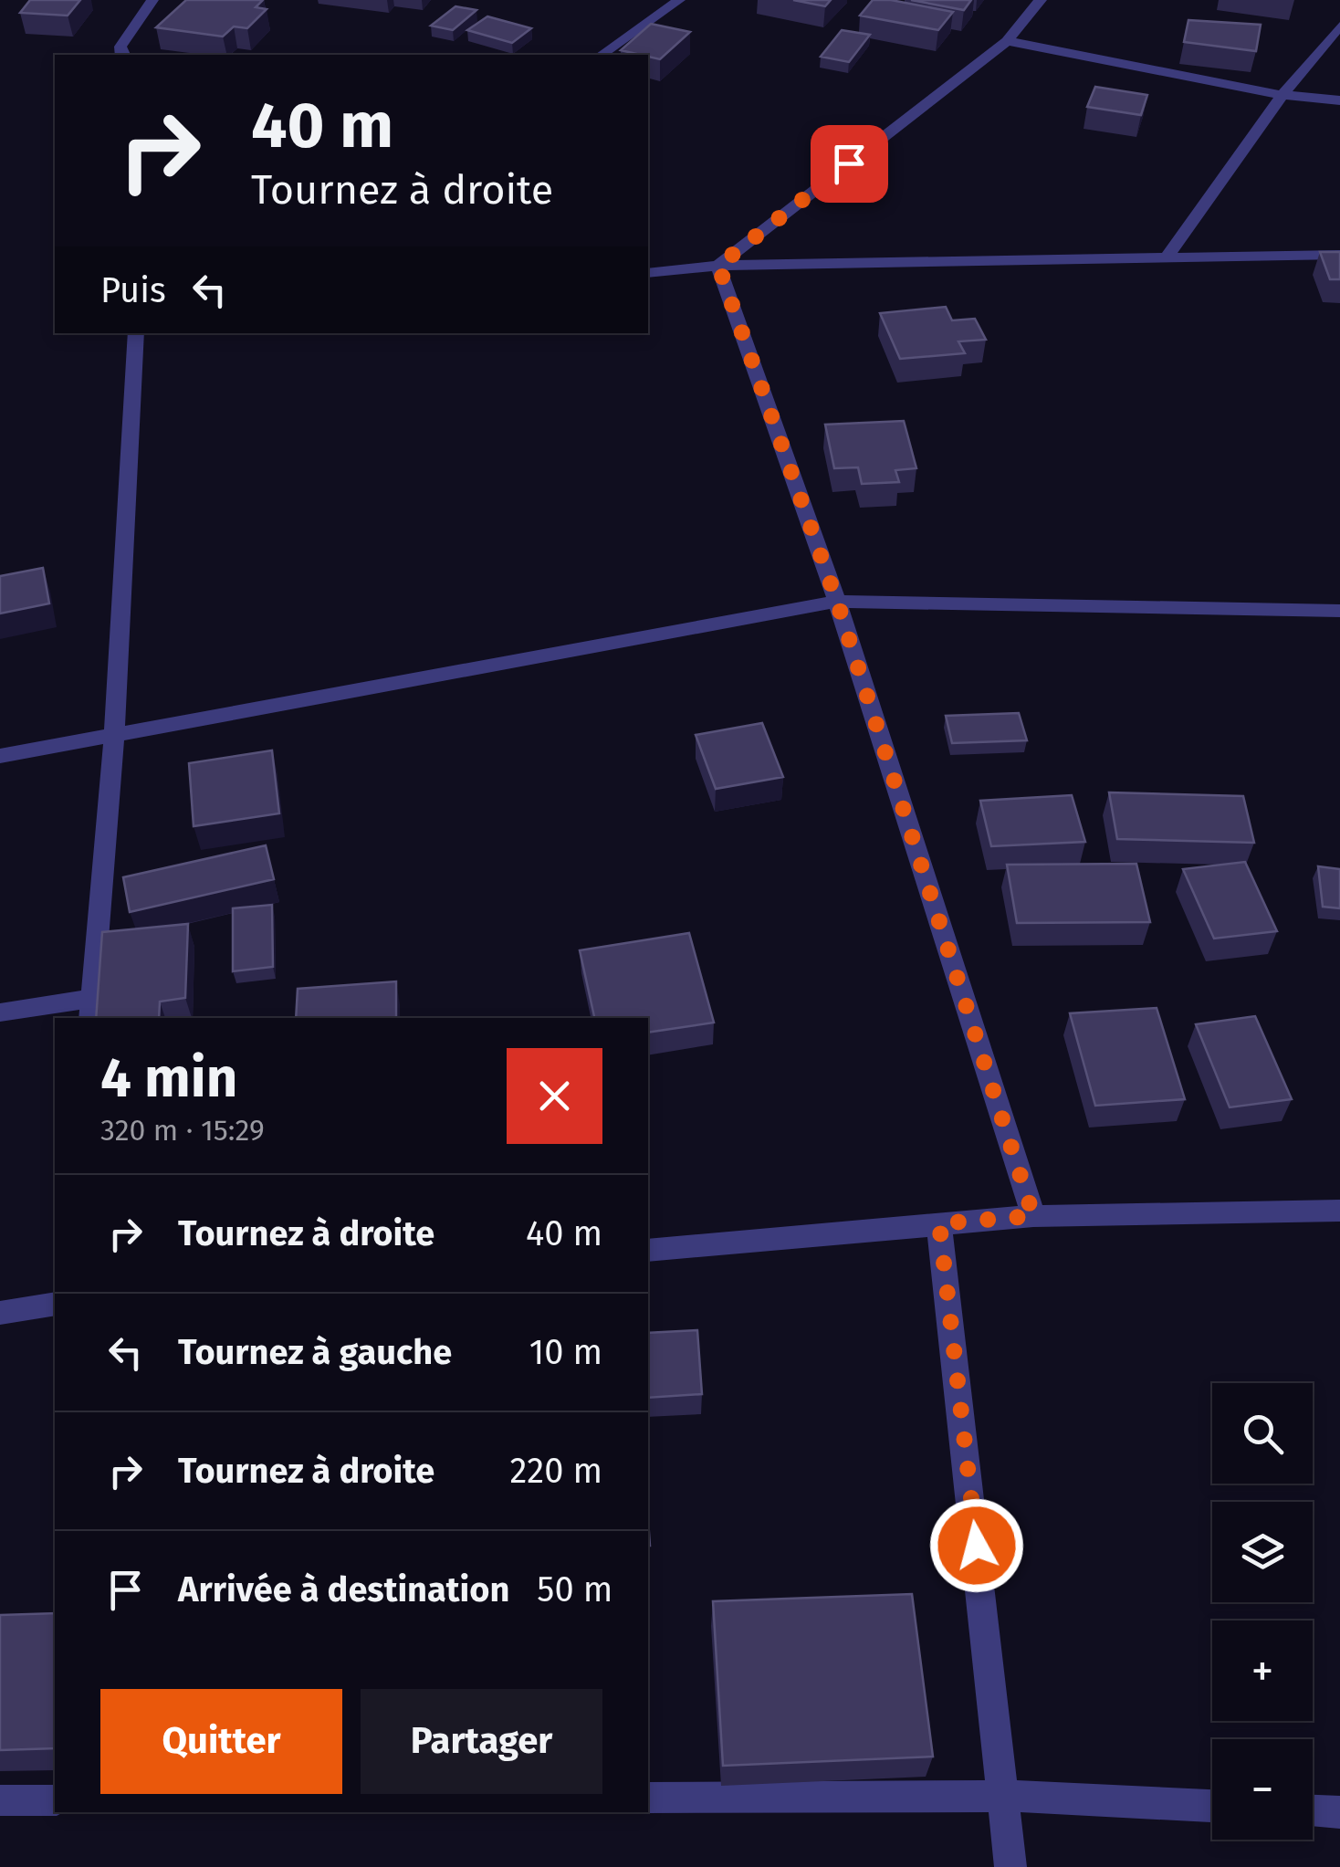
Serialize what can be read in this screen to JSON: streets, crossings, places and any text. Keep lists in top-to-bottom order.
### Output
{
  "page": {
    "turn": ["40 m", "Tournez à droite"],
    "then": "Puis",
    "heading": ["4 min", "320 m · 15:29"],
    "list": [
      {
        "name": "Tournez à droite",
        "value": "40 m"
      },
      {
        "name": "Tournez à gauche",
        "value": "10 m"
      },
      {
        "name": "Tournez à droite",
        "value": "220 m"
      },
      {
        "name": "Arrivée à destination",
        "value": "50 m"
      }
    ],
    "map_buttons": ["+", "−"],
    "buttons": ["Quitter", "Partager"]
  }
}
